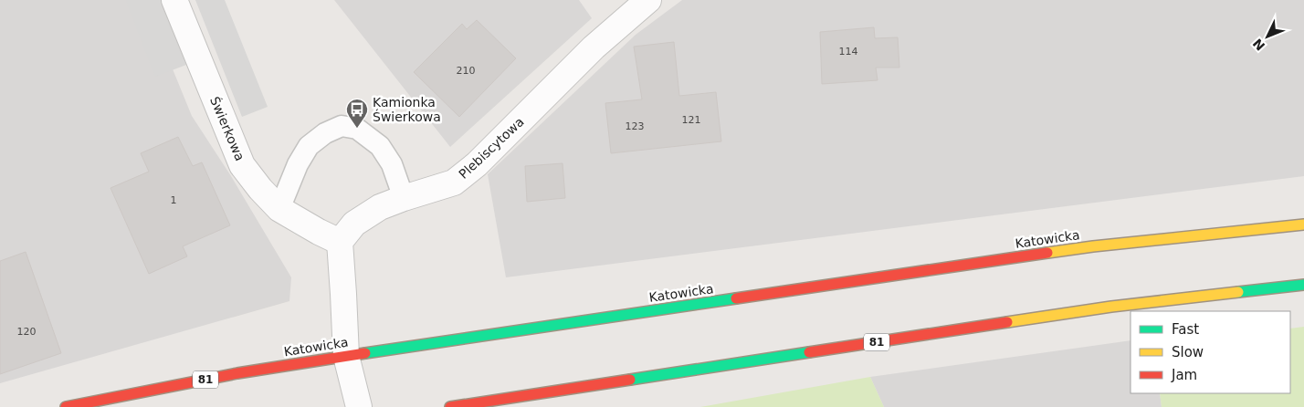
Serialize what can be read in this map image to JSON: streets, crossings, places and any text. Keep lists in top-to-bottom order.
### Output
{
  "streets": {
    "main road": ["Katowicka", "81"],
    "street": ["Świerkowa", "Plebiscytowa"]
  },
  "crossings": [
    ["Świerkowa", "Plebiscytowa"]
  ],
  "places": {
    "bus stop": ["Kamionka Świerkowa"]
  },
  "house_numbers": [
    "114",
    "210",
    "121",
    "123",
    "1",
    "120"
  ],
  "legend": ["Fast", "Slow", "Jam"],
  "north": "bottom left"
}
